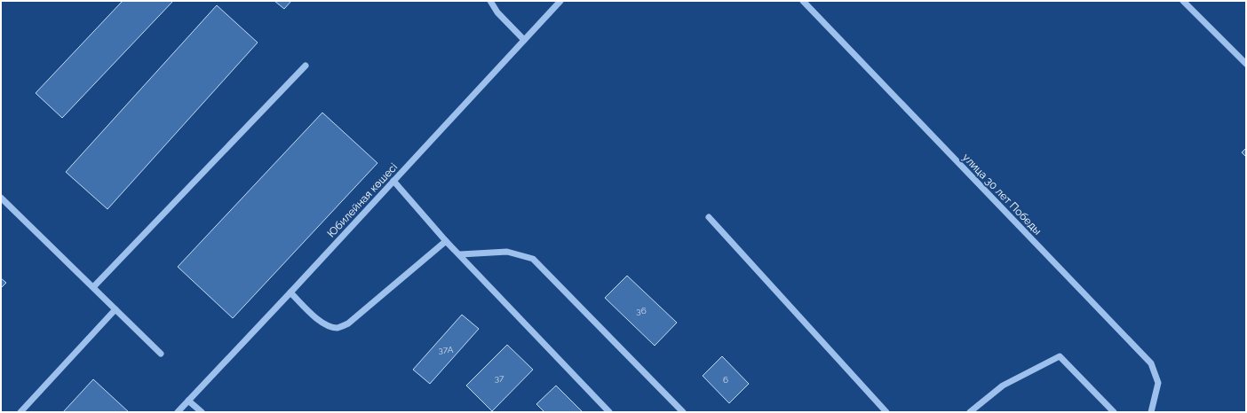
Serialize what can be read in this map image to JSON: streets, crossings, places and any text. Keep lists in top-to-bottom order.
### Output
{
  "streets": {
    "street": ["улица 30 лет Победы", "Юбилейная көшесі"]
  },
  "house_numbers": [
    "36",
    "37А",
    "37",
    "6"
  ]
}
